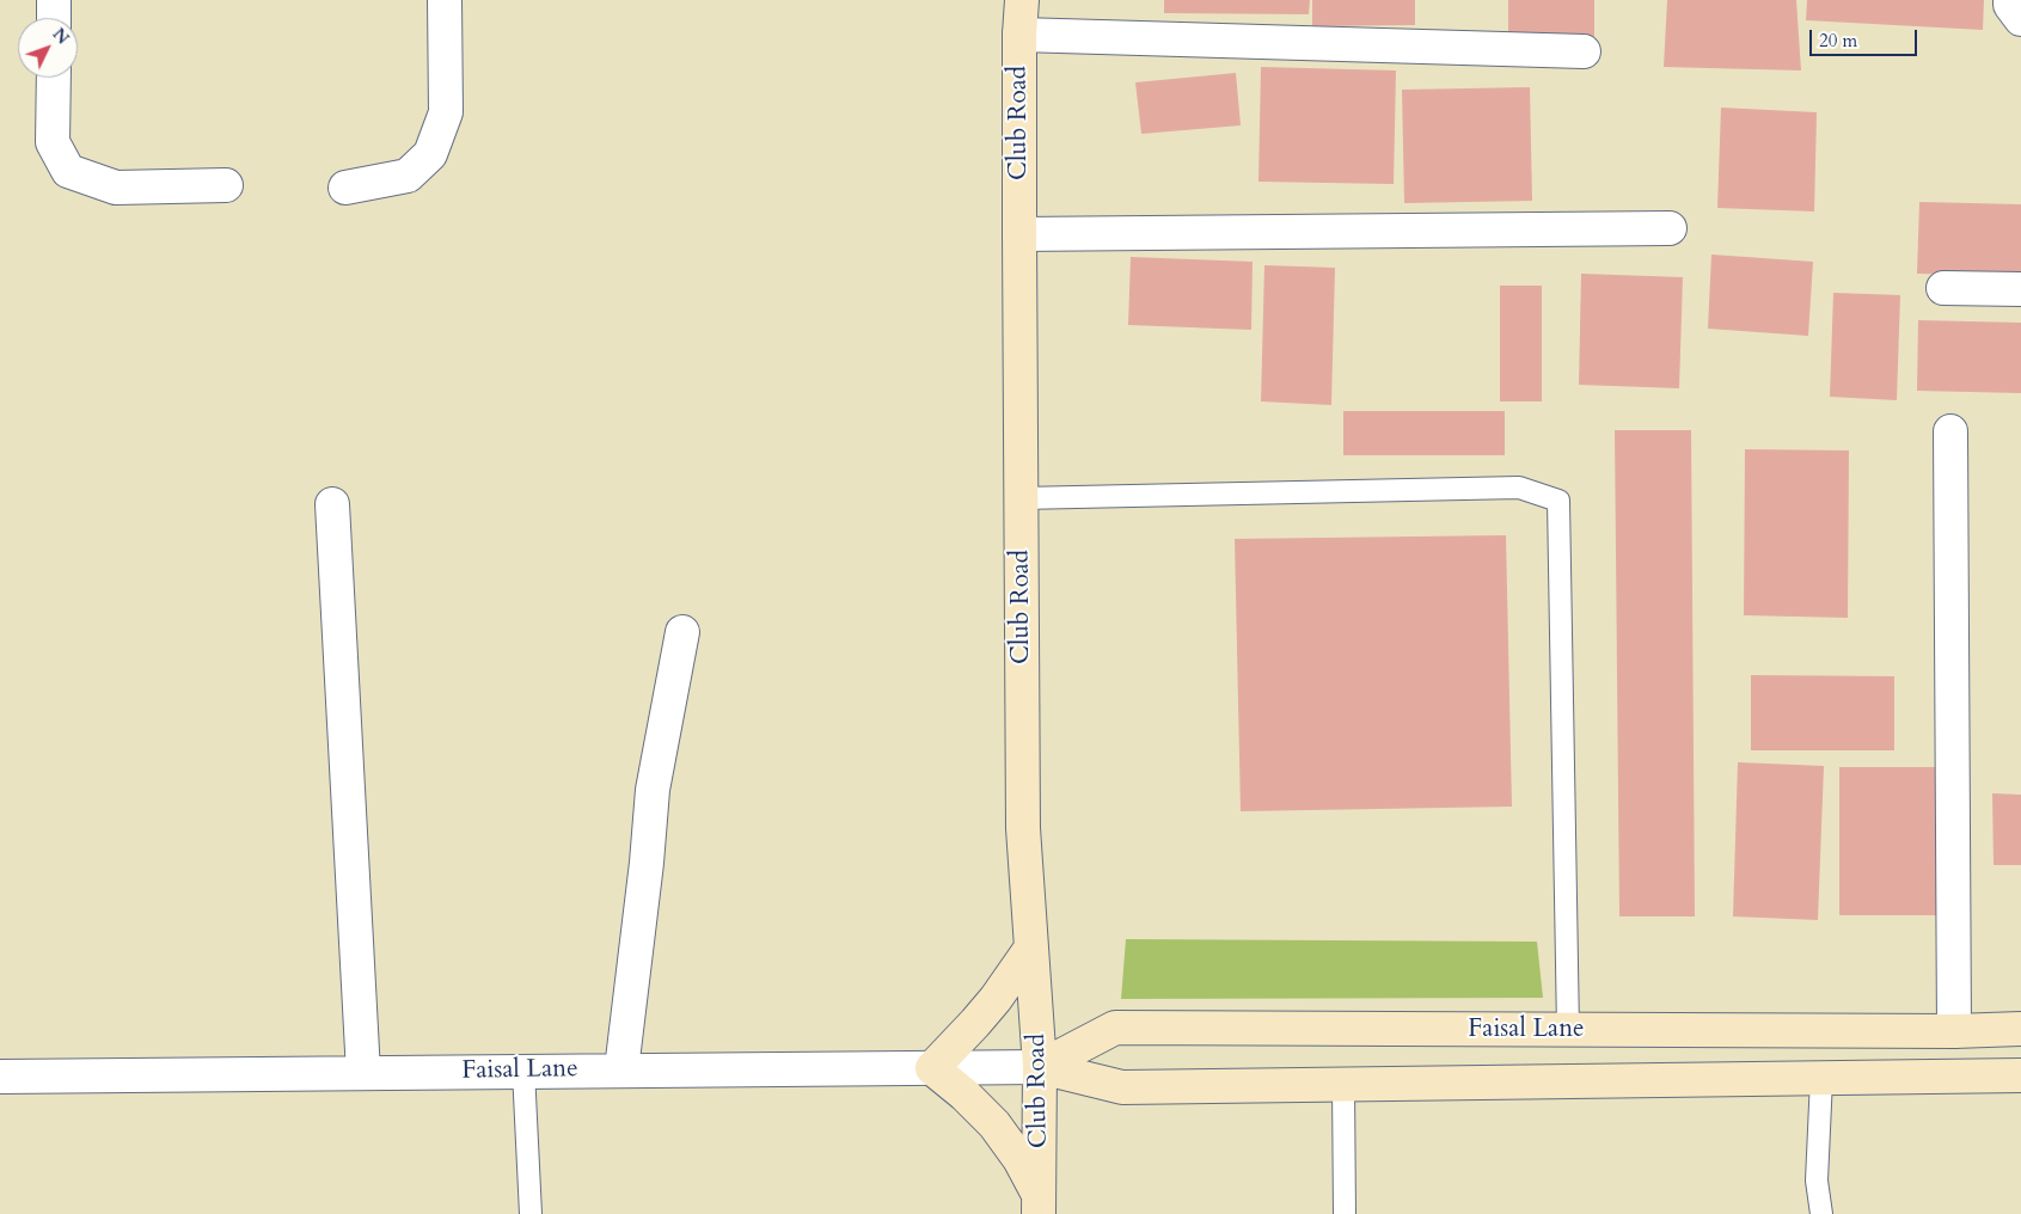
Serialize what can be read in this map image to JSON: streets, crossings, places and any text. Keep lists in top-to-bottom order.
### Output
{
  "streets": {
    "main road": ["Club Road", "Faisal Lane"]
  },
  "crossings": [
    ["Club Road", "Faisal Lane"]
  ],
  "scale_bar": "20 m",
  "north": "top right"
}
